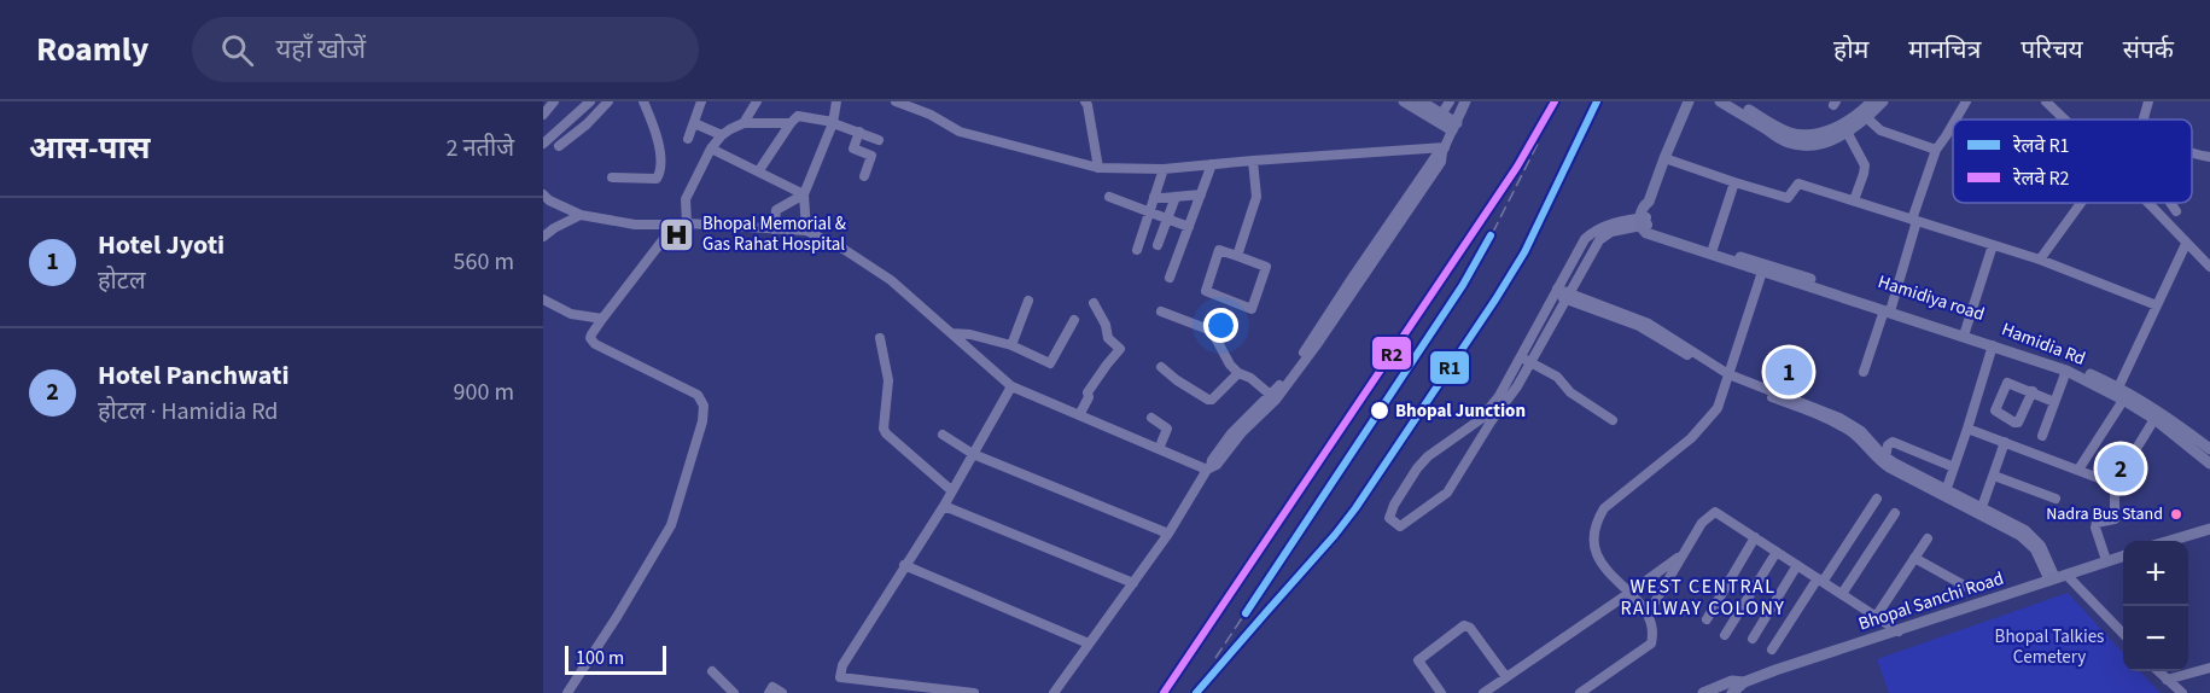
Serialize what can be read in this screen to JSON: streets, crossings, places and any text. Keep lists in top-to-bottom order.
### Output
{
  "streets": {
    "main road": ["Hamidiya road", "Hamidia Rd", "Bhopal Sanchi Road"]
  },
  "crossings": [
    ["Hamidiya road", "Hamidia Rd"]
  ],
  "districts": ["WEST CENTRAL RAILWAY COLONY"],
  "parks": ["Bhopal Talkies Cemetery"],
  "places": {
    "hospital": ["Bhopal Memorial & Gas Rahat Hospital"],
    "other": ["Bhopal Junction", "Nadra Bus Stand"]
  },
  "lines": ["rail line R1", "rail line R2"],
  "legend": ["रेलवे R1", "रेलवे R2"],
  "scale_bar": "100 m",
  "page": {
    "header": "Roamly",
    "search": "यहाँ खोजें",
    "nav": [
      "होम",
      "मानचित्र",
      "परिचय",
      "संपर्क"
    ],
    "heading": ["आस-पास", "2 नतीजे"],
    "list": [
      {
        "mark": "1",
        "name": "Hotel Jyoti",
        "note": "होटल",
        "value": "560 m"
      },
      {
        "mark": "2",
        "name": "Hotel Panchwati",
        "note": "होटल · Hamidia Rd",
        "value": "900 m"
      }
    ],
    "pins": ["1", "2"],
    "map_buttons": ["+", "−"],
    "scale": "100 m"
  }
}
